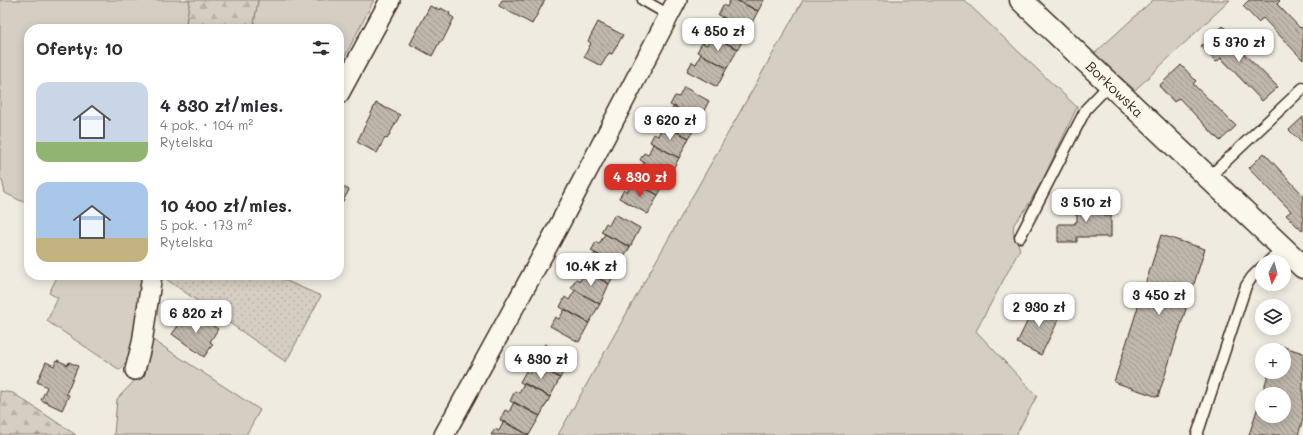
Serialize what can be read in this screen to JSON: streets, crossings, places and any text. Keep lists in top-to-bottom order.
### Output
{
  "streets": {
    "street": ["Borkowska"]
  },
  "north": "bottom",
  "page": {
    "price": [
      "4 850 zł",
      "5 370 zł",
      "3 620 zł",
      "4 830 zł",
      "3 510 zł",
      "10.4K zł",
      "3 450 zł",
      "2 930 zł",
      "6 820 zł",
      "4 830 zł"
    ],
    "heading": "Oferty: 10",
    "list": [
      {
        "name": "4 830 zł/mies.",
        "note": "4 pok. · 104 m² · Rytelska"
      },
      {
        "name": "10 400 zł/mies.",
        "note": "5 pok. · 173 m² · Rytelska"
      }
    ],
    "map_buttons": ["+", "−"]
  }
}
